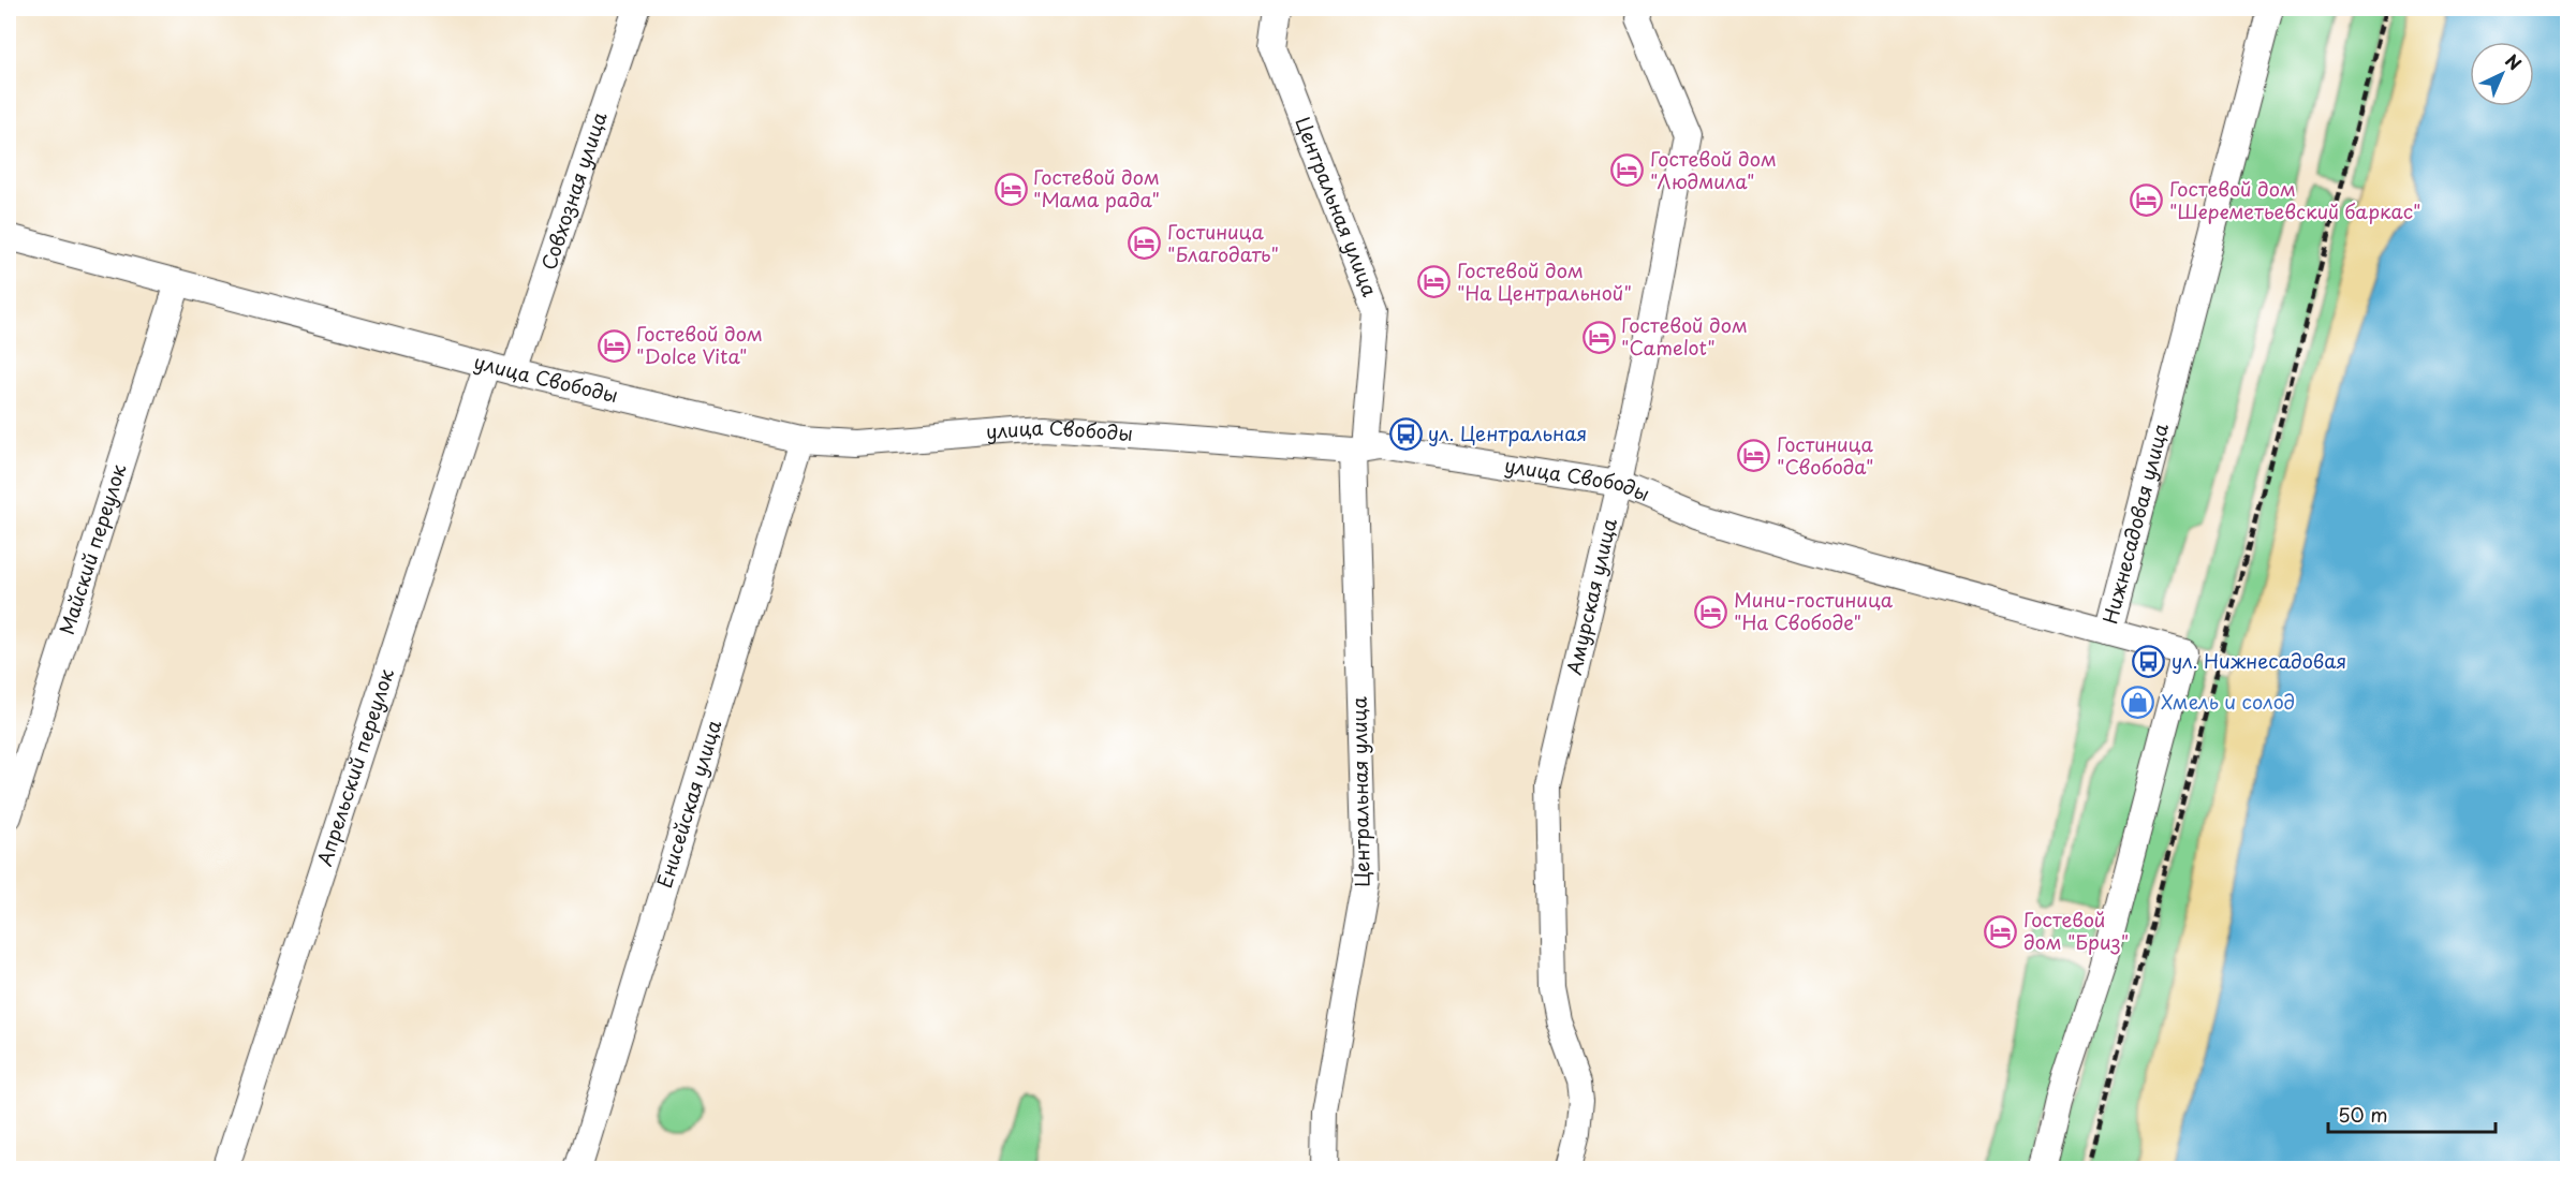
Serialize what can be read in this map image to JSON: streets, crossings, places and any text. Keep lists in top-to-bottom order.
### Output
{
  "streets": {
    "street": [
      "Совхозная улица",
      "Центральная улица",
      "улица Свободы",
      "Нижнесадовая улица",
      "Майский переулок",
      "Амурская улица",
      "Апрельский переулок",
      "Енисейская улица"
    ]
  },
  "crossings": [
    ["Совхозная улица", "улица Свободы"],
    ["Центральная улица", "улица Свободы"],
    ["улица Свободы", "Нижнесадовая улица"],
    ["улица Свободы", "Майский переулок"],
    ["улица Свободы", "Амурская улица"],
    ["улица Свободы", "Апрельский переулок"],
    ["улица Свободы", "Енисейская улица"]
  ],
  "places": {
    "hotel": [
      "Гостевой дом \"Людмила\"",
      "Гостевой дом \"Мама рада\"",
      "Гостевой дом \"Шереметьевский баркас\"",
      "Гостиница \"Благодать\"",
      "Гостевой дом \"На Центральной\"",
      "Гостевой дом \"Camelot\"",
      "Гостевой дом \"Dolce Vita\"",
      "Гостиница \"Свобода\"",
      "Мини-гостиница \"На Свободе\"",
      "Гостевой дом \"Бриз\""
    ],
    "bus stop": ["ул. Центральная", "ул. Нижнесадовая"],
    "shop": ["Хмель и солод"]
  },
  "scale_bar": "50 m",
  "north": "top right"
}
